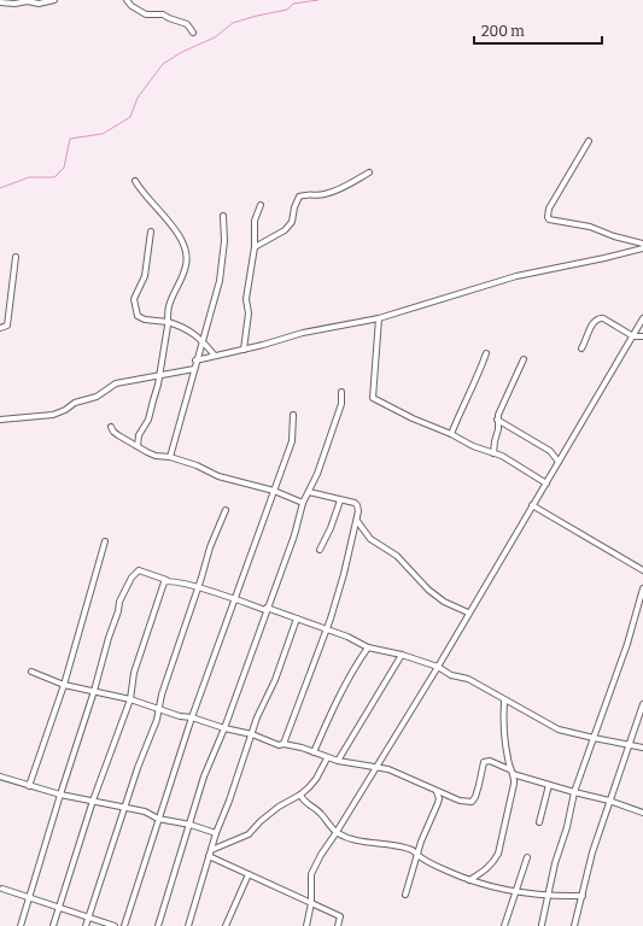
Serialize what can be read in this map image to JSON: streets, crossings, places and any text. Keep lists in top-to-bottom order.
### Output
{
  "scale_bar": "200 m"
}
